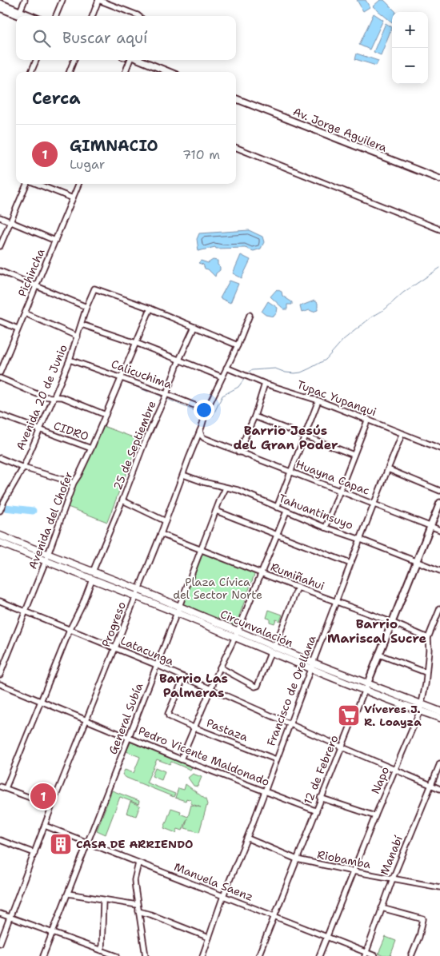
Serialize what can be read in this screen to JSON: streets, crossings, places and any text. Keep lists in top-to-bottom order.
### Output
{
  "streets": {
    "main road": ["Circunvalación"],
    "street": [
      "Av. Jorge Aguilera",
      "Pichincha",
      "Calicuchima",
      "Avenida 20 de Junio",
      "Tupac Yupanqui",
      "CIDRO",
      "25 de Septiembre",
      "Huayna Capac",
      "Tahuantinsuyo",
      "Avenida del Chofer",
      "Rumiñahui",
      "Progreso",
      "Latacunga",
      "Francisco de Orellana",
      "General Subía",
      "Pastaza",
      "Pedro Vicente Maldonado",
      "12 de Febrero",
      "Napo",
      "Manabí",
      "Riobamba",
      "Manuela Saenz"
    ]
  },
  "crossings": [
    ["Calicuchima", "Avenida 20 de Junio"],
    ["Calicuchima", "25 de Septiembre"],
    ["Calicuchima", "Avenida del Chofer"],
    ["Calicuchima", "Progreso"],
    ["Avenida 20 de Junio", "CIDRO"],
    ["Avenida 20 de Junio", "Avenida del Chofer"],
    ["Tupac Yupanqui", "Progreso"],
    ["Tupac Yupanqui", "Francisco de Orellana"],
    ["CIDRO", "Avenida del Chofer"],
    ["25 de Septiembre", "Circunvalación"],
    ["Huayna Capac", "Francisco de Orellana"],
    ["Huayna Capac", "12 de Febrero"],
    ["Tahuantinsuyo", "Progreso"],
    ["Tahuantinsuyo", "Francisco de Orellana"],
    ["Tahuantinsuyo", "General Subía"],
    ["Tahuantinsuyo", "12 de Febrero"],
    ["Avenida del Chofer", "Circunvalación"],
    ["Avenida del Chofer", "Latacunga"],
    ["Rumiñahui", "Progreso"],
    ["Rumiñahui", "Francisco de Orellana"],
    ["Rumiñahui", "General Subía"],
    ["Rumiñahui", "12 de Febrero"],
    ["Rumiñahui", "Napo"],
    ["Progreso", "Circunvalación"],
    ["Progreso", "Latacunga"],
    ["Progreso", "Pedro Vicente Maldonado"],
    ["Progreso", "Manuela Saenz"],
    ["Circunvalación", "Francisco de Orellana"],
    ["Circunvalación", "General Subía"],
    ["Circunvalación", "12 de Febrero"],
    ["Circunvalación", "Napo"],
    ["Latacunga", "Francisco de Orellana"],
    ["Latacunga", "General Subía"],
    ["Latacunga", "Pastaza"],
    ["Latacunga", "12 de Febrero"],
    ["Latacunga", "Napo"],
    ["Latacunga", "Manabí"],
    ["Francisco de Orellana", "Pastaza"],
    ["Francisco de Orellana", "Pedro Vicente Maldonado"],
    ["Francisco de Orellana", "Riobamba"],
    ["Francisco de Orellana", "Manuela Saenz"],
    ["General Subía", "Pedro Vicente Maldonado"],
    ["General Subía", "Manuela Saenz"],
    ["Pedro Vicente Maldonado", "12 de Febrero"],
    ["12 de Febrero", "Riobamba"],
    ["12 de Febrero", "Manuela Saenz"],
    ["Napo", "Riobamba"],
    ["Napo", "Manuela Saenz"],
    ["Manabí", "Riobamba"],
    ["Manabí", "Manuela Saenz"]
  ],
  "districts": ["Barrio Jesús deL Gran Poder", "Barrio Mariscal Sucre", "Barrio Las Palmeras"],
  "parks": ["Plaza Cívica del Sector Norte"],
  "places": {
    "supermarket": ["Víveres J. R. Loayza"],
    "building": ["CASA DE ARRIENDO"]
  },
  "page": {
    "map_buttons": ["+", "−"],
    "search": "Buscar aquí",
    "heading": "Cerca",
    "list": [
      {
        "mark": "1",
        "name": "GIMNACIO",
        "note": "Lugar",
        "value": "710 m"
      }
    ],
    "pins": "1"
  }
}
